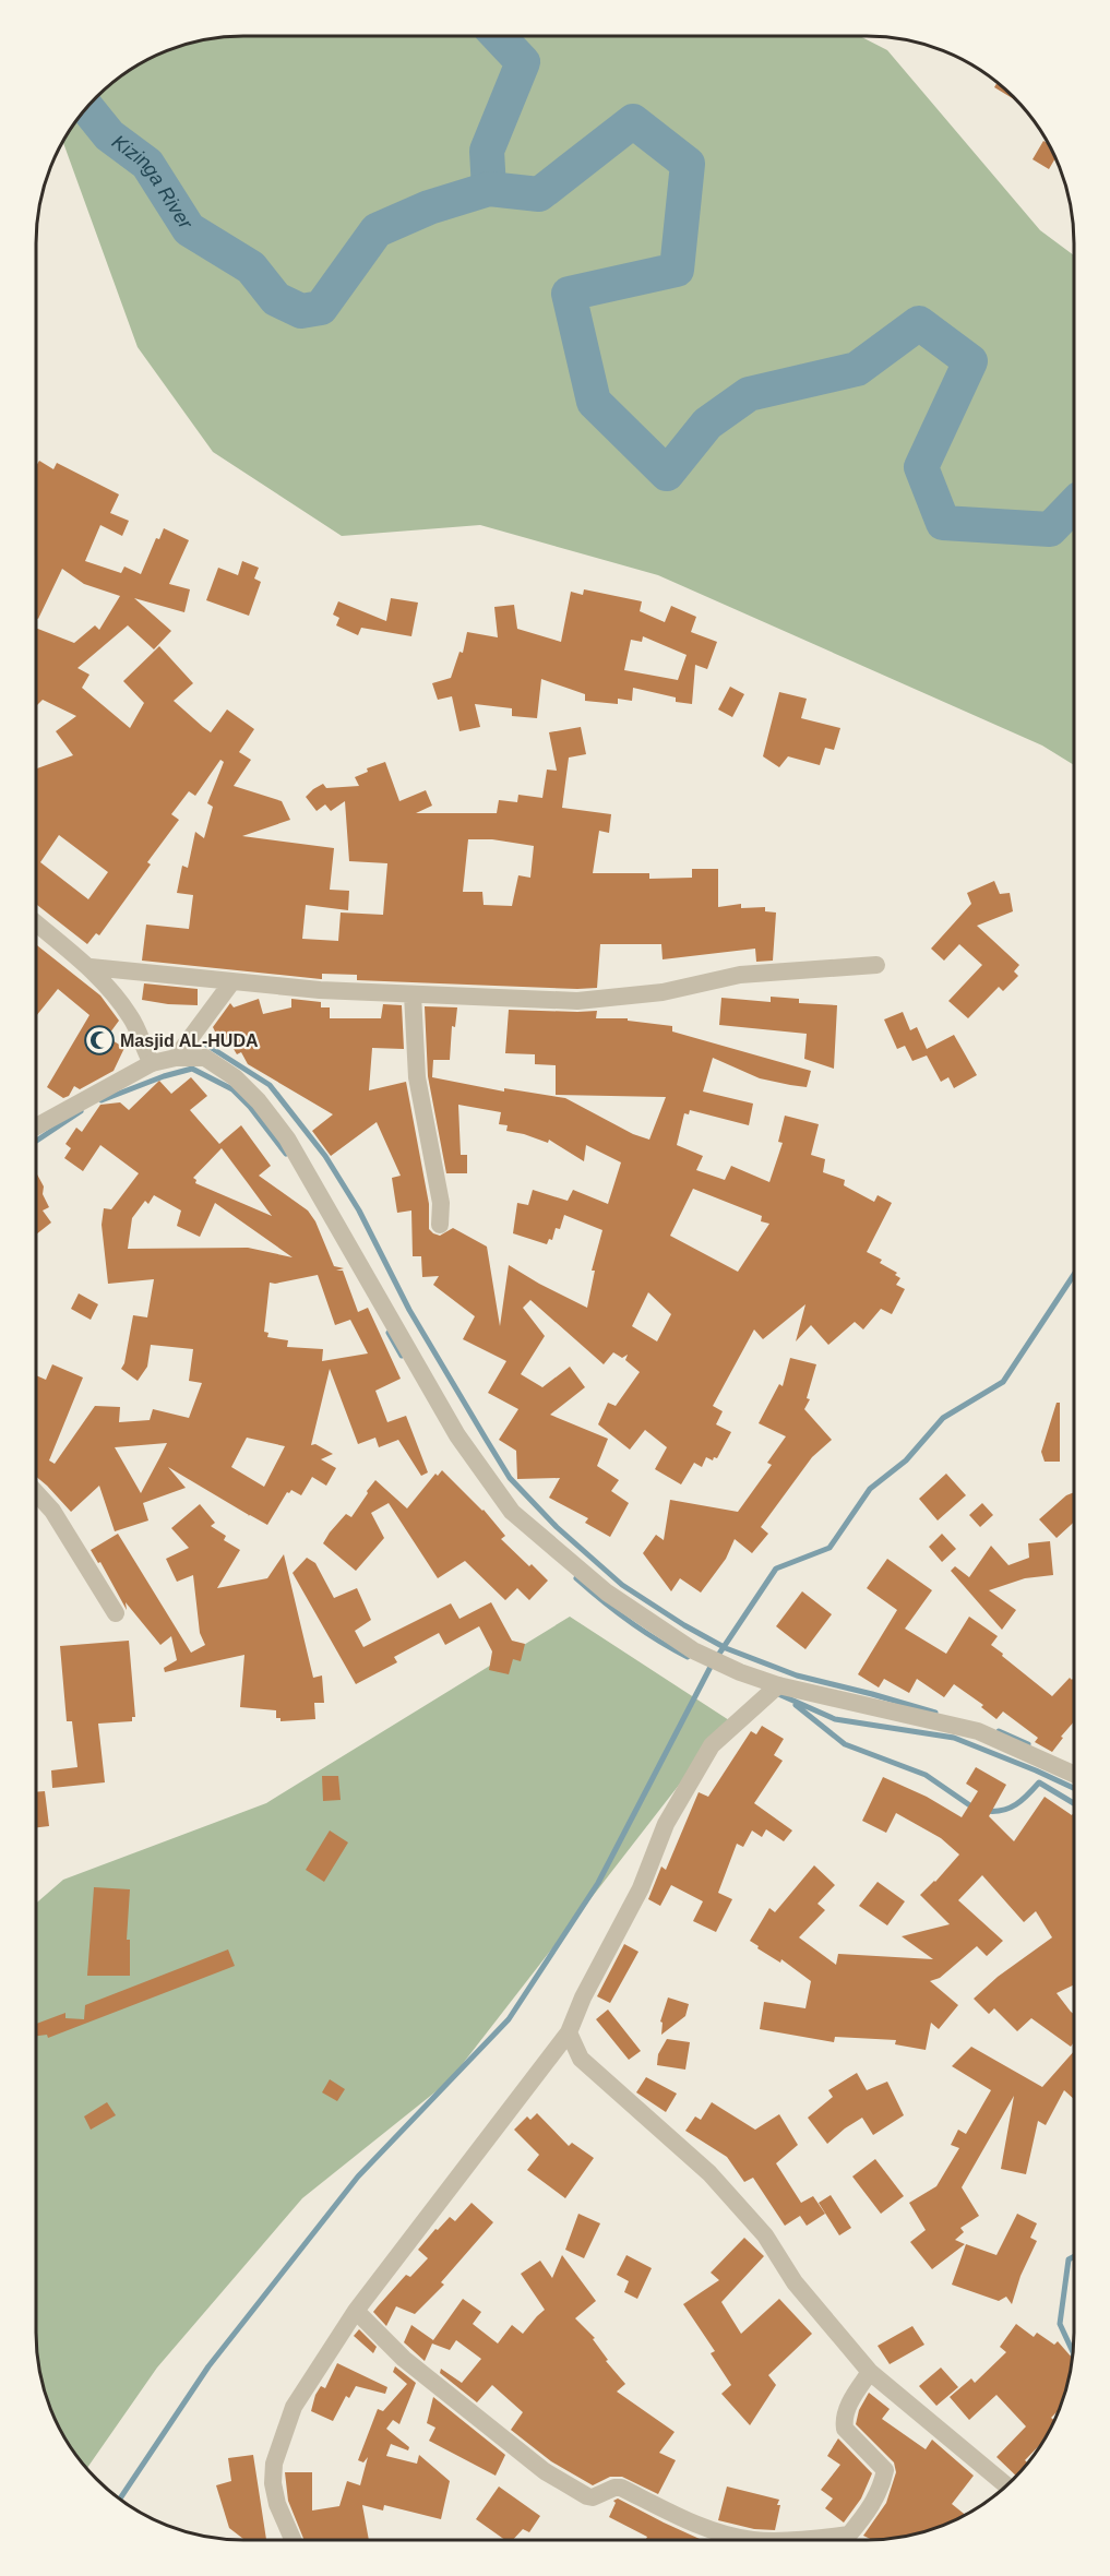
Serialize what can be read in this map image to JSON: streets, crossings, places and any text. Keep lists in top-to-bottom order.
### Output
{
  "water": ["Kizinga River"],
  "places": {
    "mosque": ["Masjid AL-HUDA"]
  }
}
